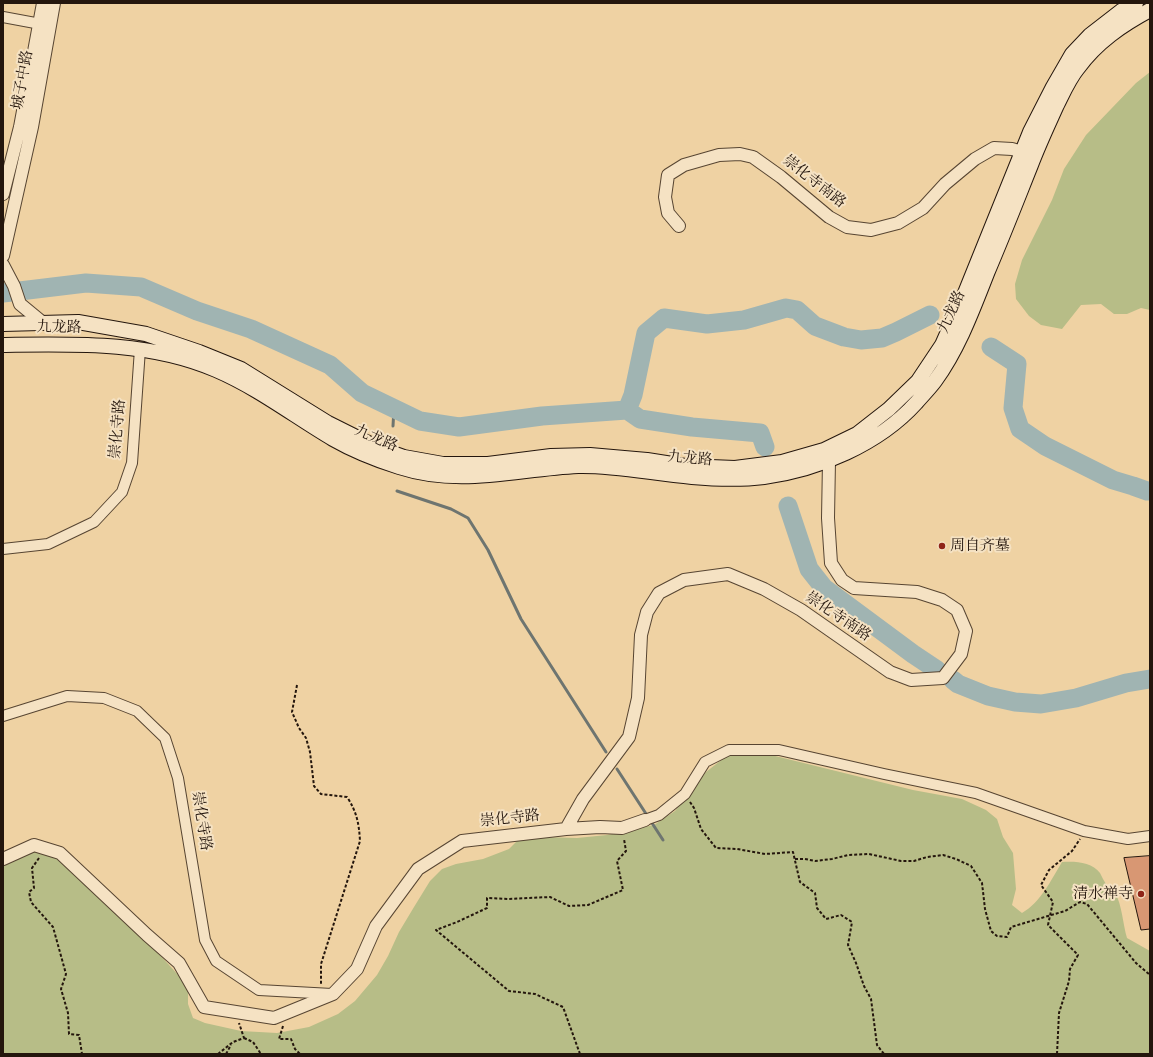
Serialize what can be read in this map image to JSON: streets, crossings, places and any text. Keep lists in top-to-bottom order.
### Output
{
  "streets": {
    "main road": ["九龙路"],
    "street": ["城子中路", "崇化寺南路", "崇化寺路"]
  },
  "crossings": [
    ["崇化寺南路", "九龙路"],
    ["崇化寺南路", "崇化寺路"],
    ["九龙路", "崇化寺路"]
  ],
  "places": ["周自齐墓", "清水禅寺"]
}
